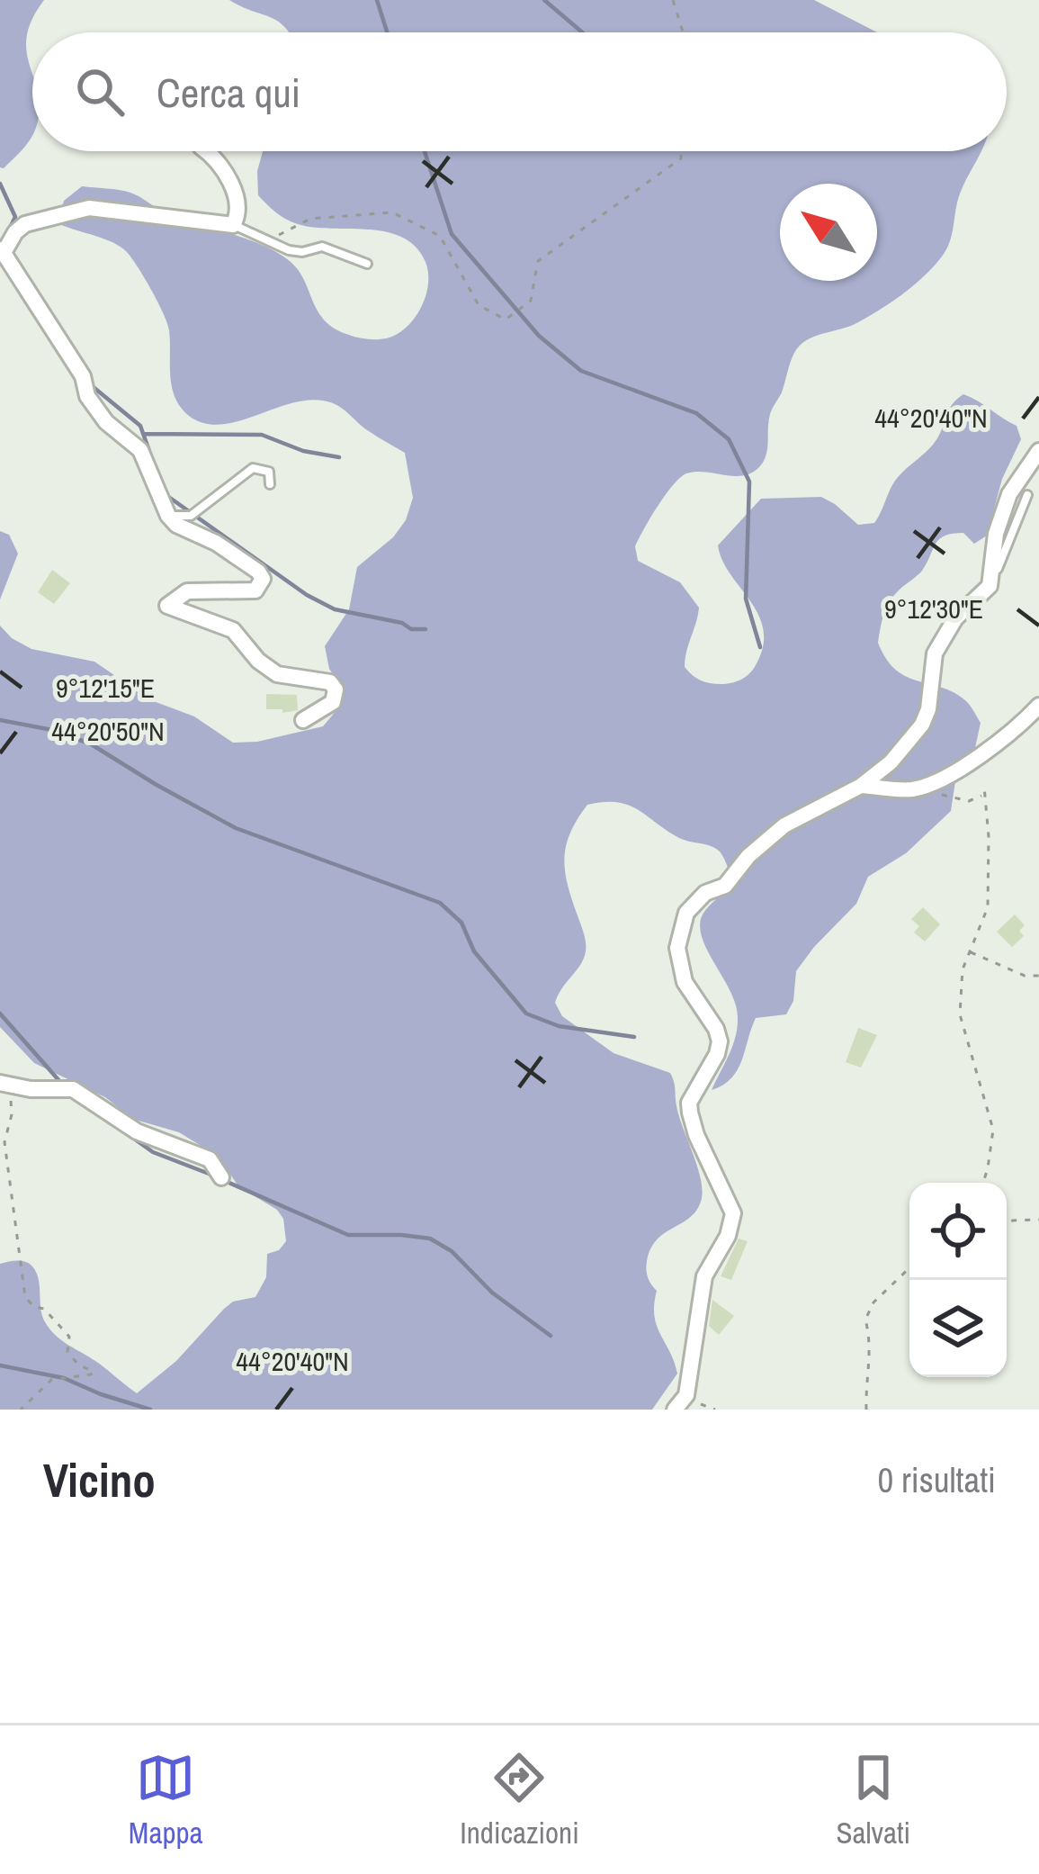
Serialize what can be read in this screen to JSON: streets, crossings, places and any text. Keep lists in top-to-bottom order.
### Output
{
  "north": "top left",
  "page": {
    "search": "Cerca qui",
    "heading": ["Vicino", "0 risultati"],
    "nav": ["Mappa", "Indicazioni", "Salvati"]
  },
  "coordinates": [
    "44°20'40\"N",
    "9°12'30\"E",
    "9°12'15\"E",
    "44°20'50\"N"
  ]
}
